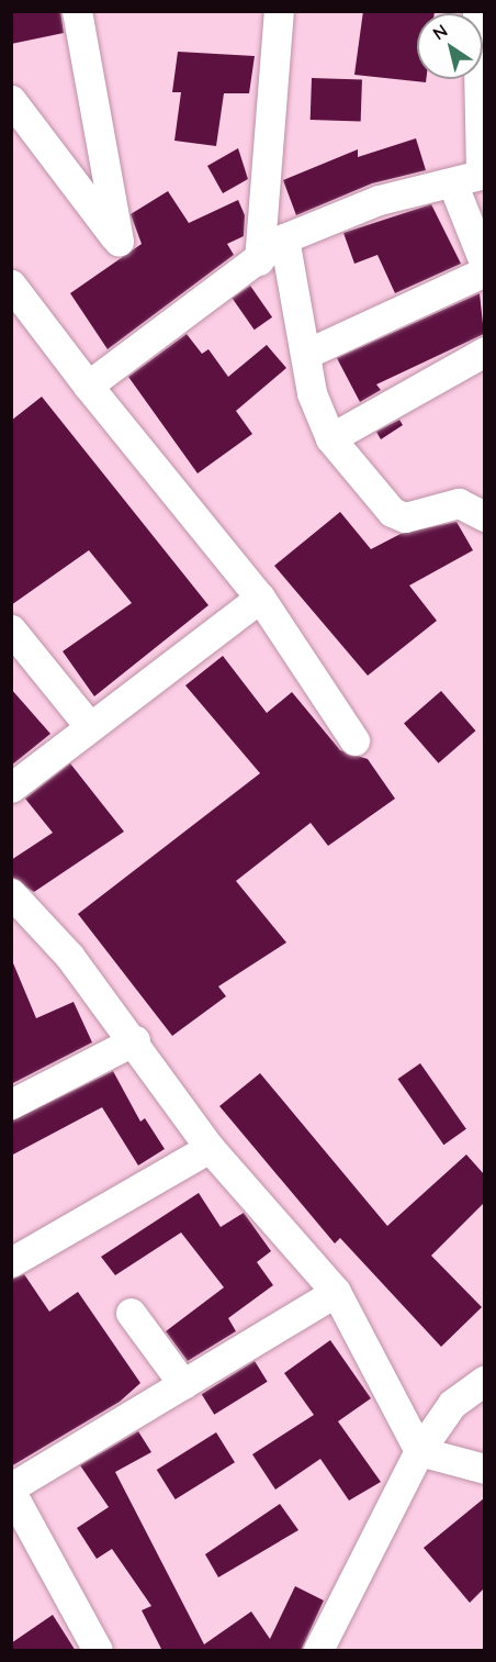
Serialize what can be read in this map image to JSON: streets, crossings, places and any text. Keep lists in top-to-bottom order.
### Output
{
  "north": "top left"
}
